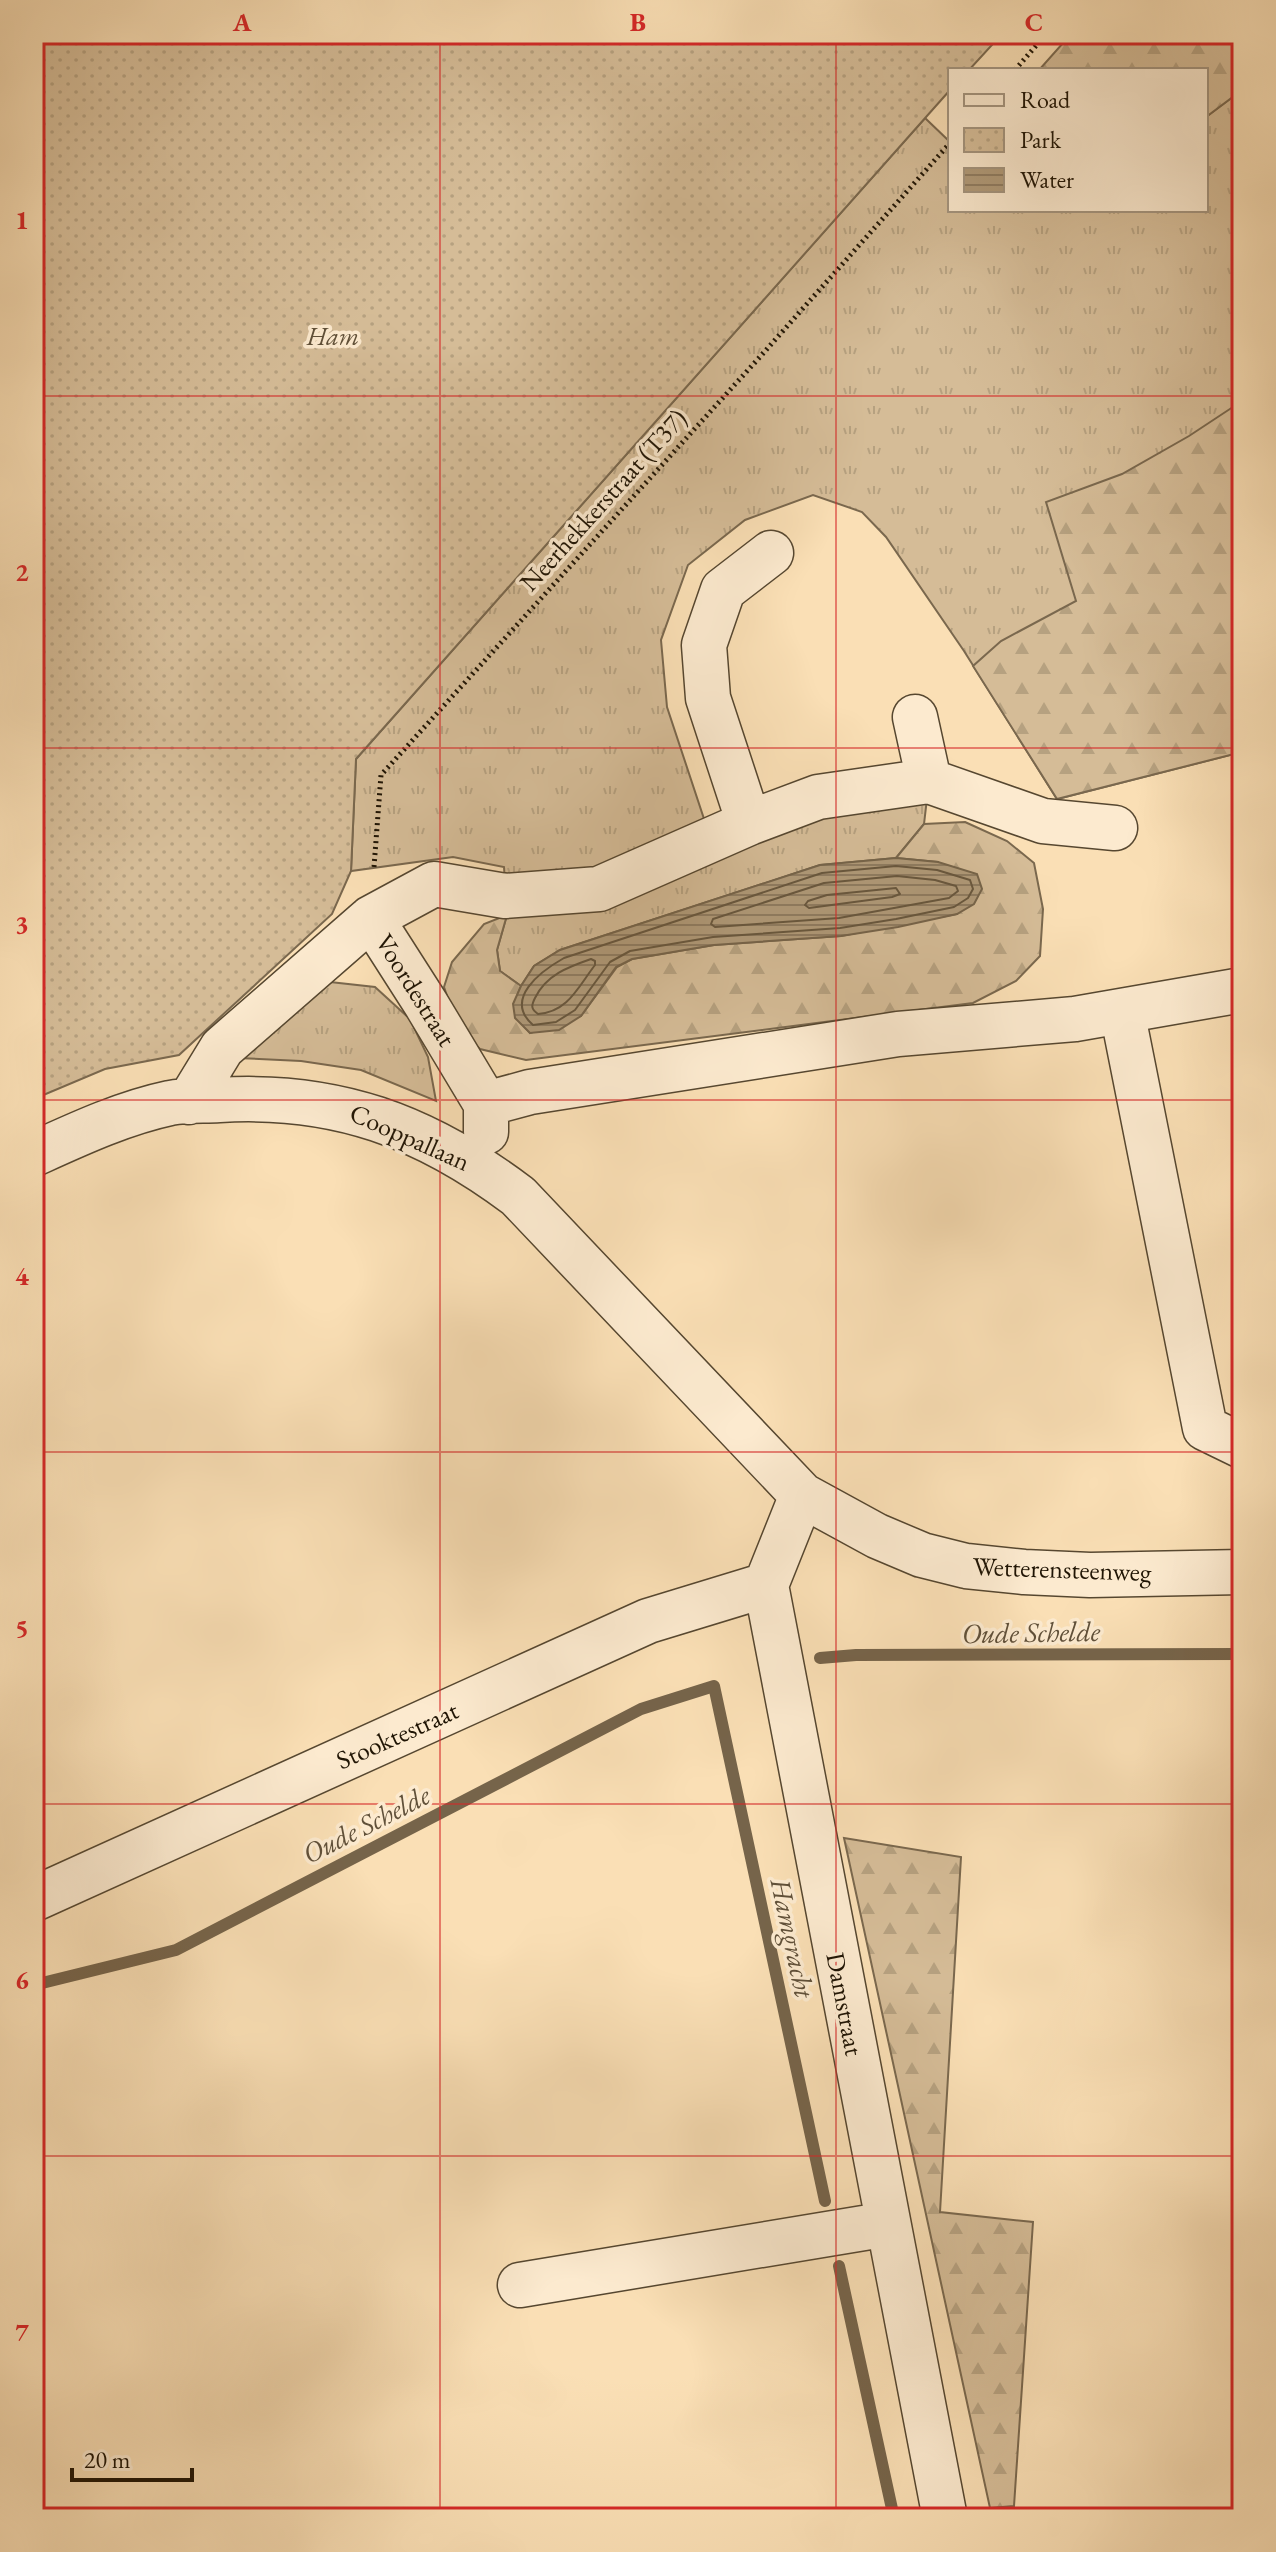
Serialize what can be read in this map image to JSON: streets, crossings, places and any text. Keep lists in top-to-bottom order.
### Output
{
  "streets": {
    "street": [
      "Voordestraat",
      "Cooppallaan",
      "Wetterensteenweg",
      "Stooktestraat",
      "Damstraat"
    ],
    "path": ["Neerhekkerstraat (T37)"]
  },
  "crossings": [
    ["Neerhekkerstraat (T37)", "Voordestraat"],
    ["Voordestraat", "Cooppallaan"],
    ["Cooppallaan", "Wetterensteenweg"],
    ["Stooktestraat", "Damstraat"]
  ],
  "water": ["Oude Schelde", "Hamgracht"],
  "parks": ["Ham"],
  "legend": ["Road", "Park", "Water"],
  "scale_bar": "20 m",
  "grid": {
    "columns": ["A", "B", "C"],
    "rows": [
      "1",
      "2",
      "3",
      "4",
      "5",
      "6",
      "7"
    ]
  }
}
